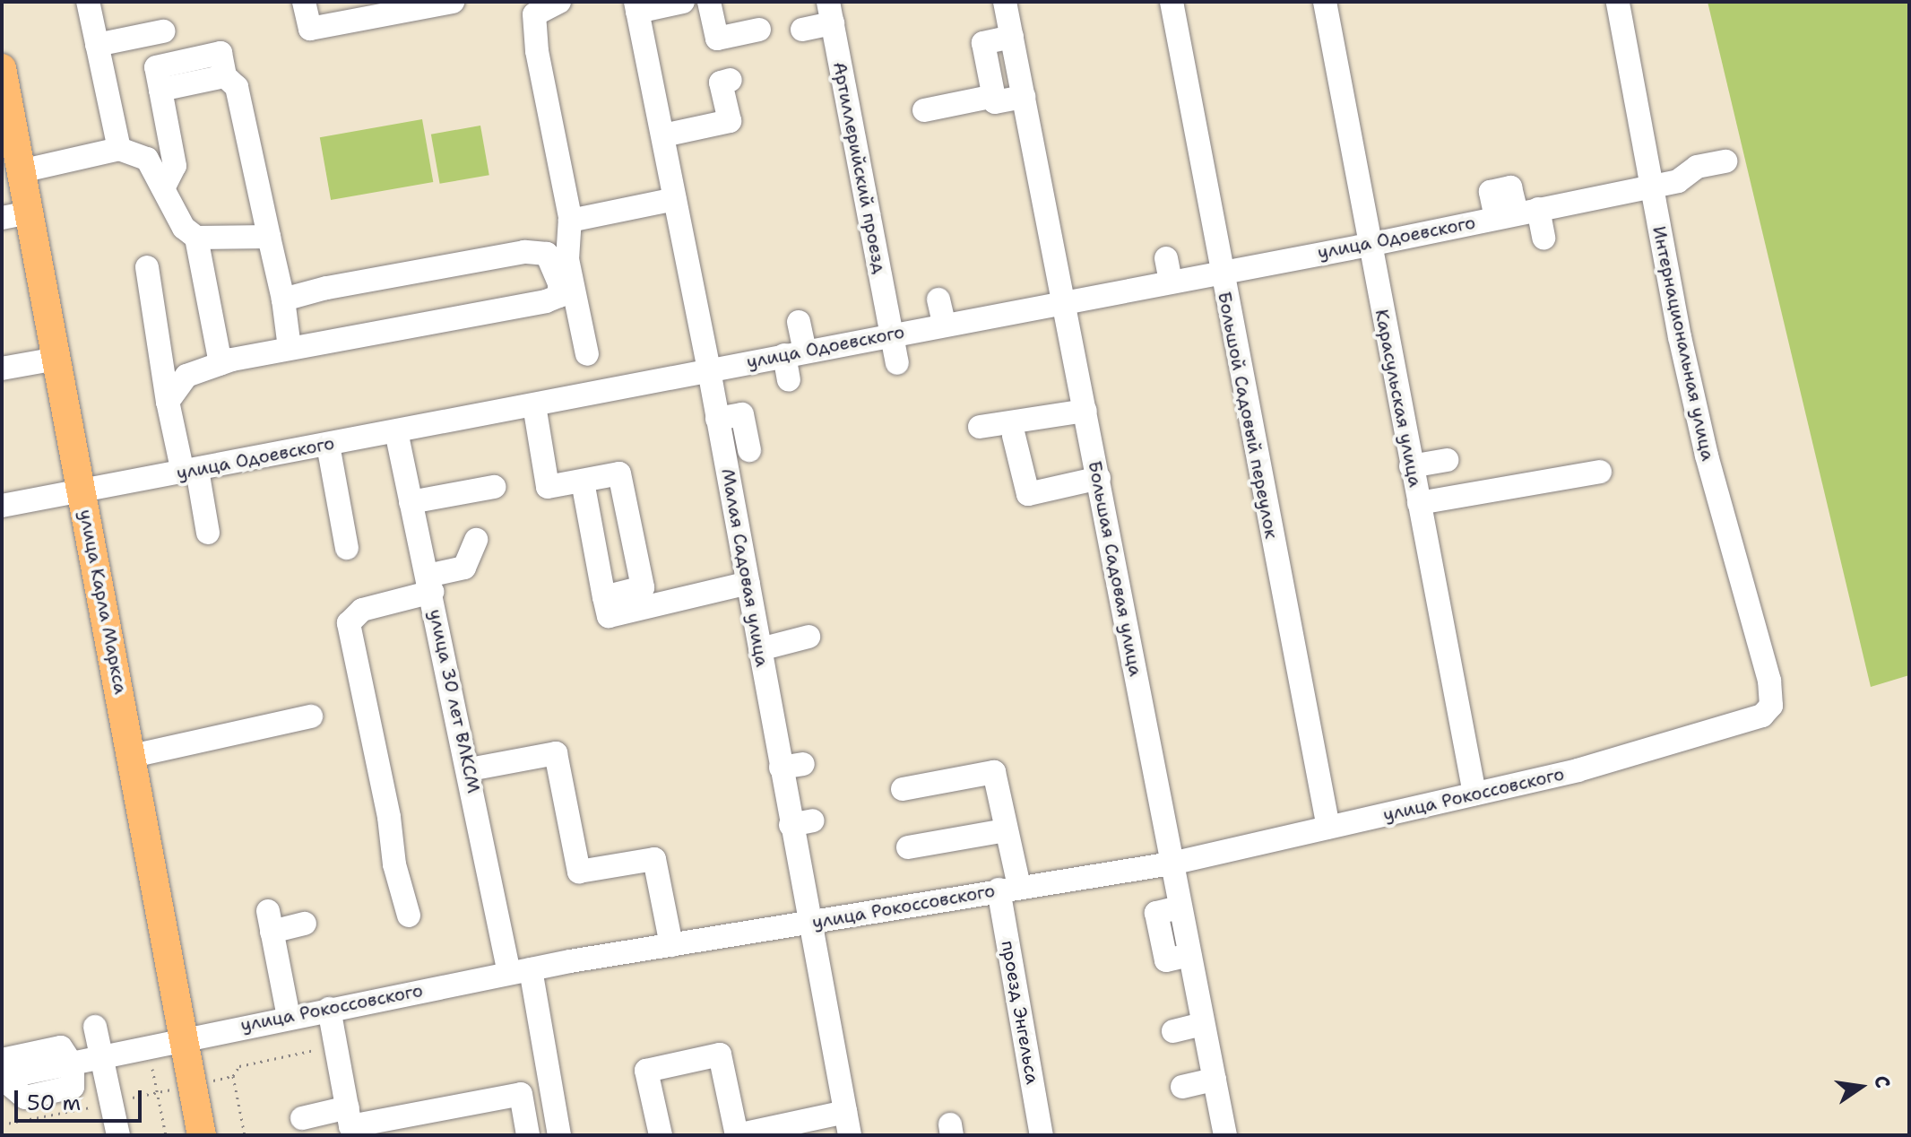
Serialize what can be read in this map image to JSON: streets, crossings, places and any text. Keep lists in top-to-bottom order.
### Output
{
  "streets": {
    "main road": ["улица Карла Маркса"],
    "street": [
      "Артиллерийский проезд",
      "улица Одоевского",
      "Интернациональная улица",
      "Карасульская улица",
      "Большой Садовый переулок",
      "Малая Садовая улица",
      "Большая Садовая улица",
      "улица 30 лет ВЛКСМ",
      "улица Рокоссовского",
      "проезд Энгельса"
    ]
  },
  "crossings": [
    ["Артиллерийский проезд", "улица Одоевского"],
    ["улица Одоевского", "Интернациональная улица"],
    ["улица Одоевского", "Карасульская улица"],
    ["улица Одоевского", "Большой Садовый переулок"],
    ["улица Одоевского", "Малая Садовая улица"],
    ["улица Одоевского", "Большая Садовая улица"],
    ["улица Одоевского", "улица Карла Маркса"],
    ["улица Одоевского", "улица 30 лет ВЛКСМ"],
    ["Интернациональная улица", "улица Рокоссовского"],
    ["Карасульская улица", "улица Рокоссовского"],
    ["Большой Садовый переулок", "улица Рокоссовского"],
    ["Малая Садовая улица", "улица Рокоссовского"],
    ["Большая Садовая улица", "улица Рокоссовского"],
    ["улица Карла Маркса", "улица Рокоссовского"],
    ["улица 30 лет ВЛКСМ", "улица Рокоссовского"],
    ["улица Рокоссовского", "проезд Энгельса"]
  ],
  "scale_bar": "50 m",
  "north": "right"
}
